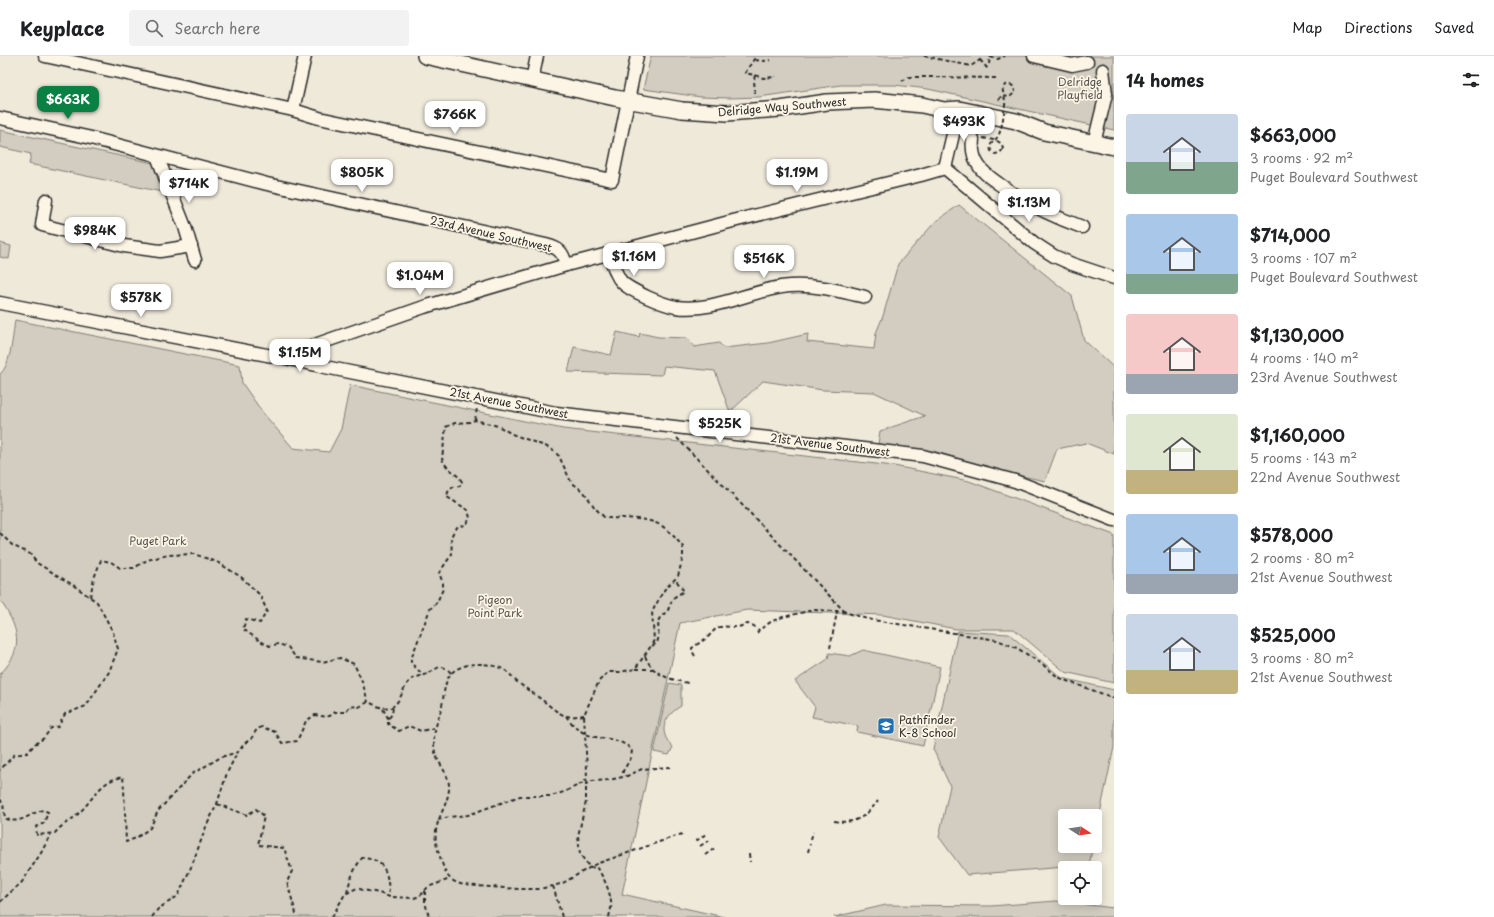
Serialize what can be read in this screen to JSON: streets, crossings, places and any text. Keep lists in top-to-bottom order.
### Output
{
  "streets": {
    "main road": ["Delridge Way Southwest"],
    "street": ["23rd Avenue Southwest", "21st Avenue Southwest"]
  },
  "parks": ["Delridge Playfield", "Puget Park", "Pigeon Point Park"],
  "places": {
    "school or university": ["Pathfinder K-8 School"]
  },
  "north": "right",
  "page": {
    "header": "Keyplace",
    "search": "Search here",
    "nav": ["Map", "Directions", "Saved"],
    "heading": "14 homes",
    "price": [
      "$663K",
      "$766K",
      "$493K",
      "$805K",
      "$1.19M",
      "$714K",
      "$1.13M",
      "$984K",
      "$1.16M",
      "$516K",
      "$1.04M",
      "$578K",
      "$1.15M",
      "$525K"
    ],
    "list": [
      {
        "name": "$663,000",
        "note": "3 rooms · 92 m² · Puget Boulevard Southwest"
      },
      {
        "name": "$714,000",
        "note": "3 rooms · 107 m² · Puget Boulevard Southwest"
      },
      {
        "name": "$1,130,000",
        "note": "4 rooms · 140 m² · 23rd Avenue Southwest"
      },
      {
        "name": "$1,160,000",
        "note": "5 rooms · 143 m² · 22nd Avenue Southwest"
      },
      {
        "name": "$578,000",
        "note": "2 rooms · 80 m² · 21st Avenue Southwest"
      },
      {
        "name": "$525,000",
        "note": "3 rooms · 80 m² · 21st Avenue Southwest"
      }
    ]
  }
}
